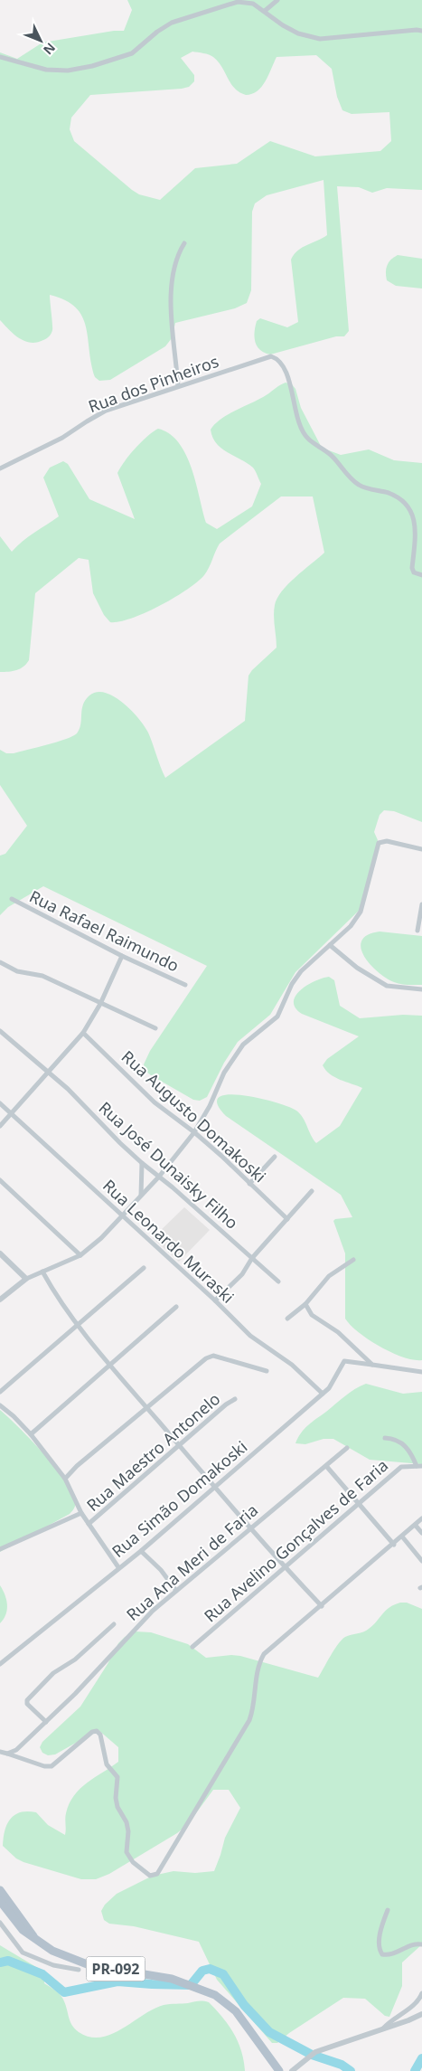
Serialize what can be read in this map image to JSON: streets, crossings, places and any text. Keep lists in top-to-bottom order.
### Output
{
  "streets": {
    "main road": ["PR-092"],
    "street": [
      "Rua dos Pinheiros",
      "Rua Rafael Raimundo",
      "Rua Augusto Domakoski",
      "Rua José Dunaisky Filho",
      "Rua Leonardo Muraski",
      "Rua Maestro Antonelo",
      "Rua Simão Domakoski",
      "Rua Avelino Gonçalves de Faria",
      "Rua Ana Meri de Faria"
    ]
  },
  "crossings": [
    ["Rua Leonardo Muraski", "Rua Simão Domakoski"]
  ],
  "north": "bottom right"
}
